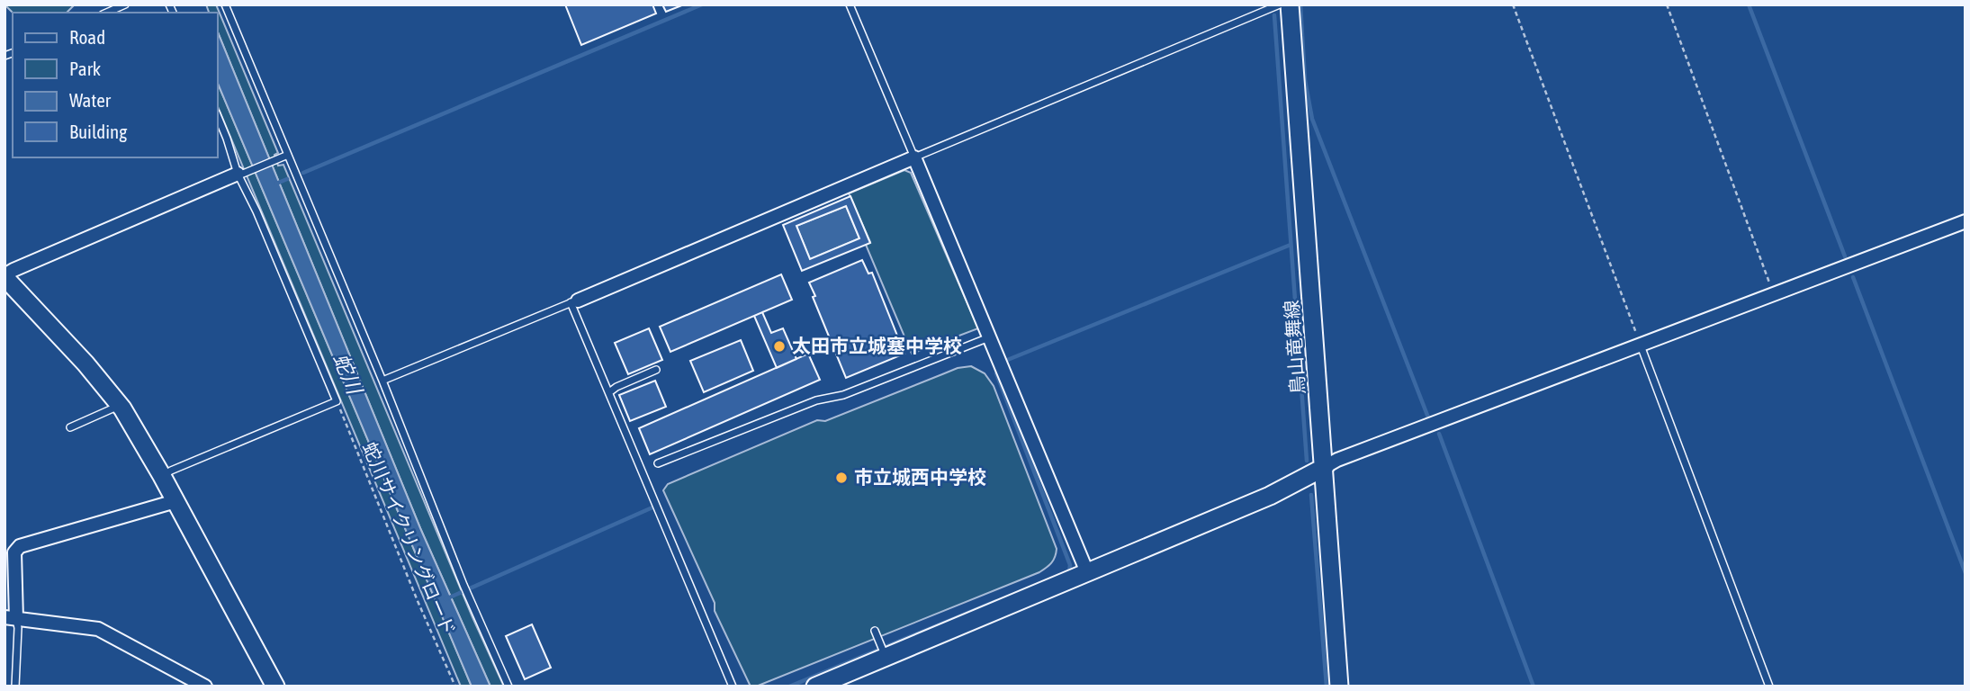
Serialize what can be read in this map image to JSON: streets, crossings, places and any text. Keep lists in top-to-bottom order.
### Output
{
  "streets": {
    "street": ["鳥山竜舞線"],
    "path": ["蛇川サイクリングロード"]
  },
  "water": ["蛇川"],
  "places": ["太田市立城塞中学校", "市立城西中学校"],
  "legend": [
    "Road",
    "Park",
    "Water",
    "Building"
  ]
}
